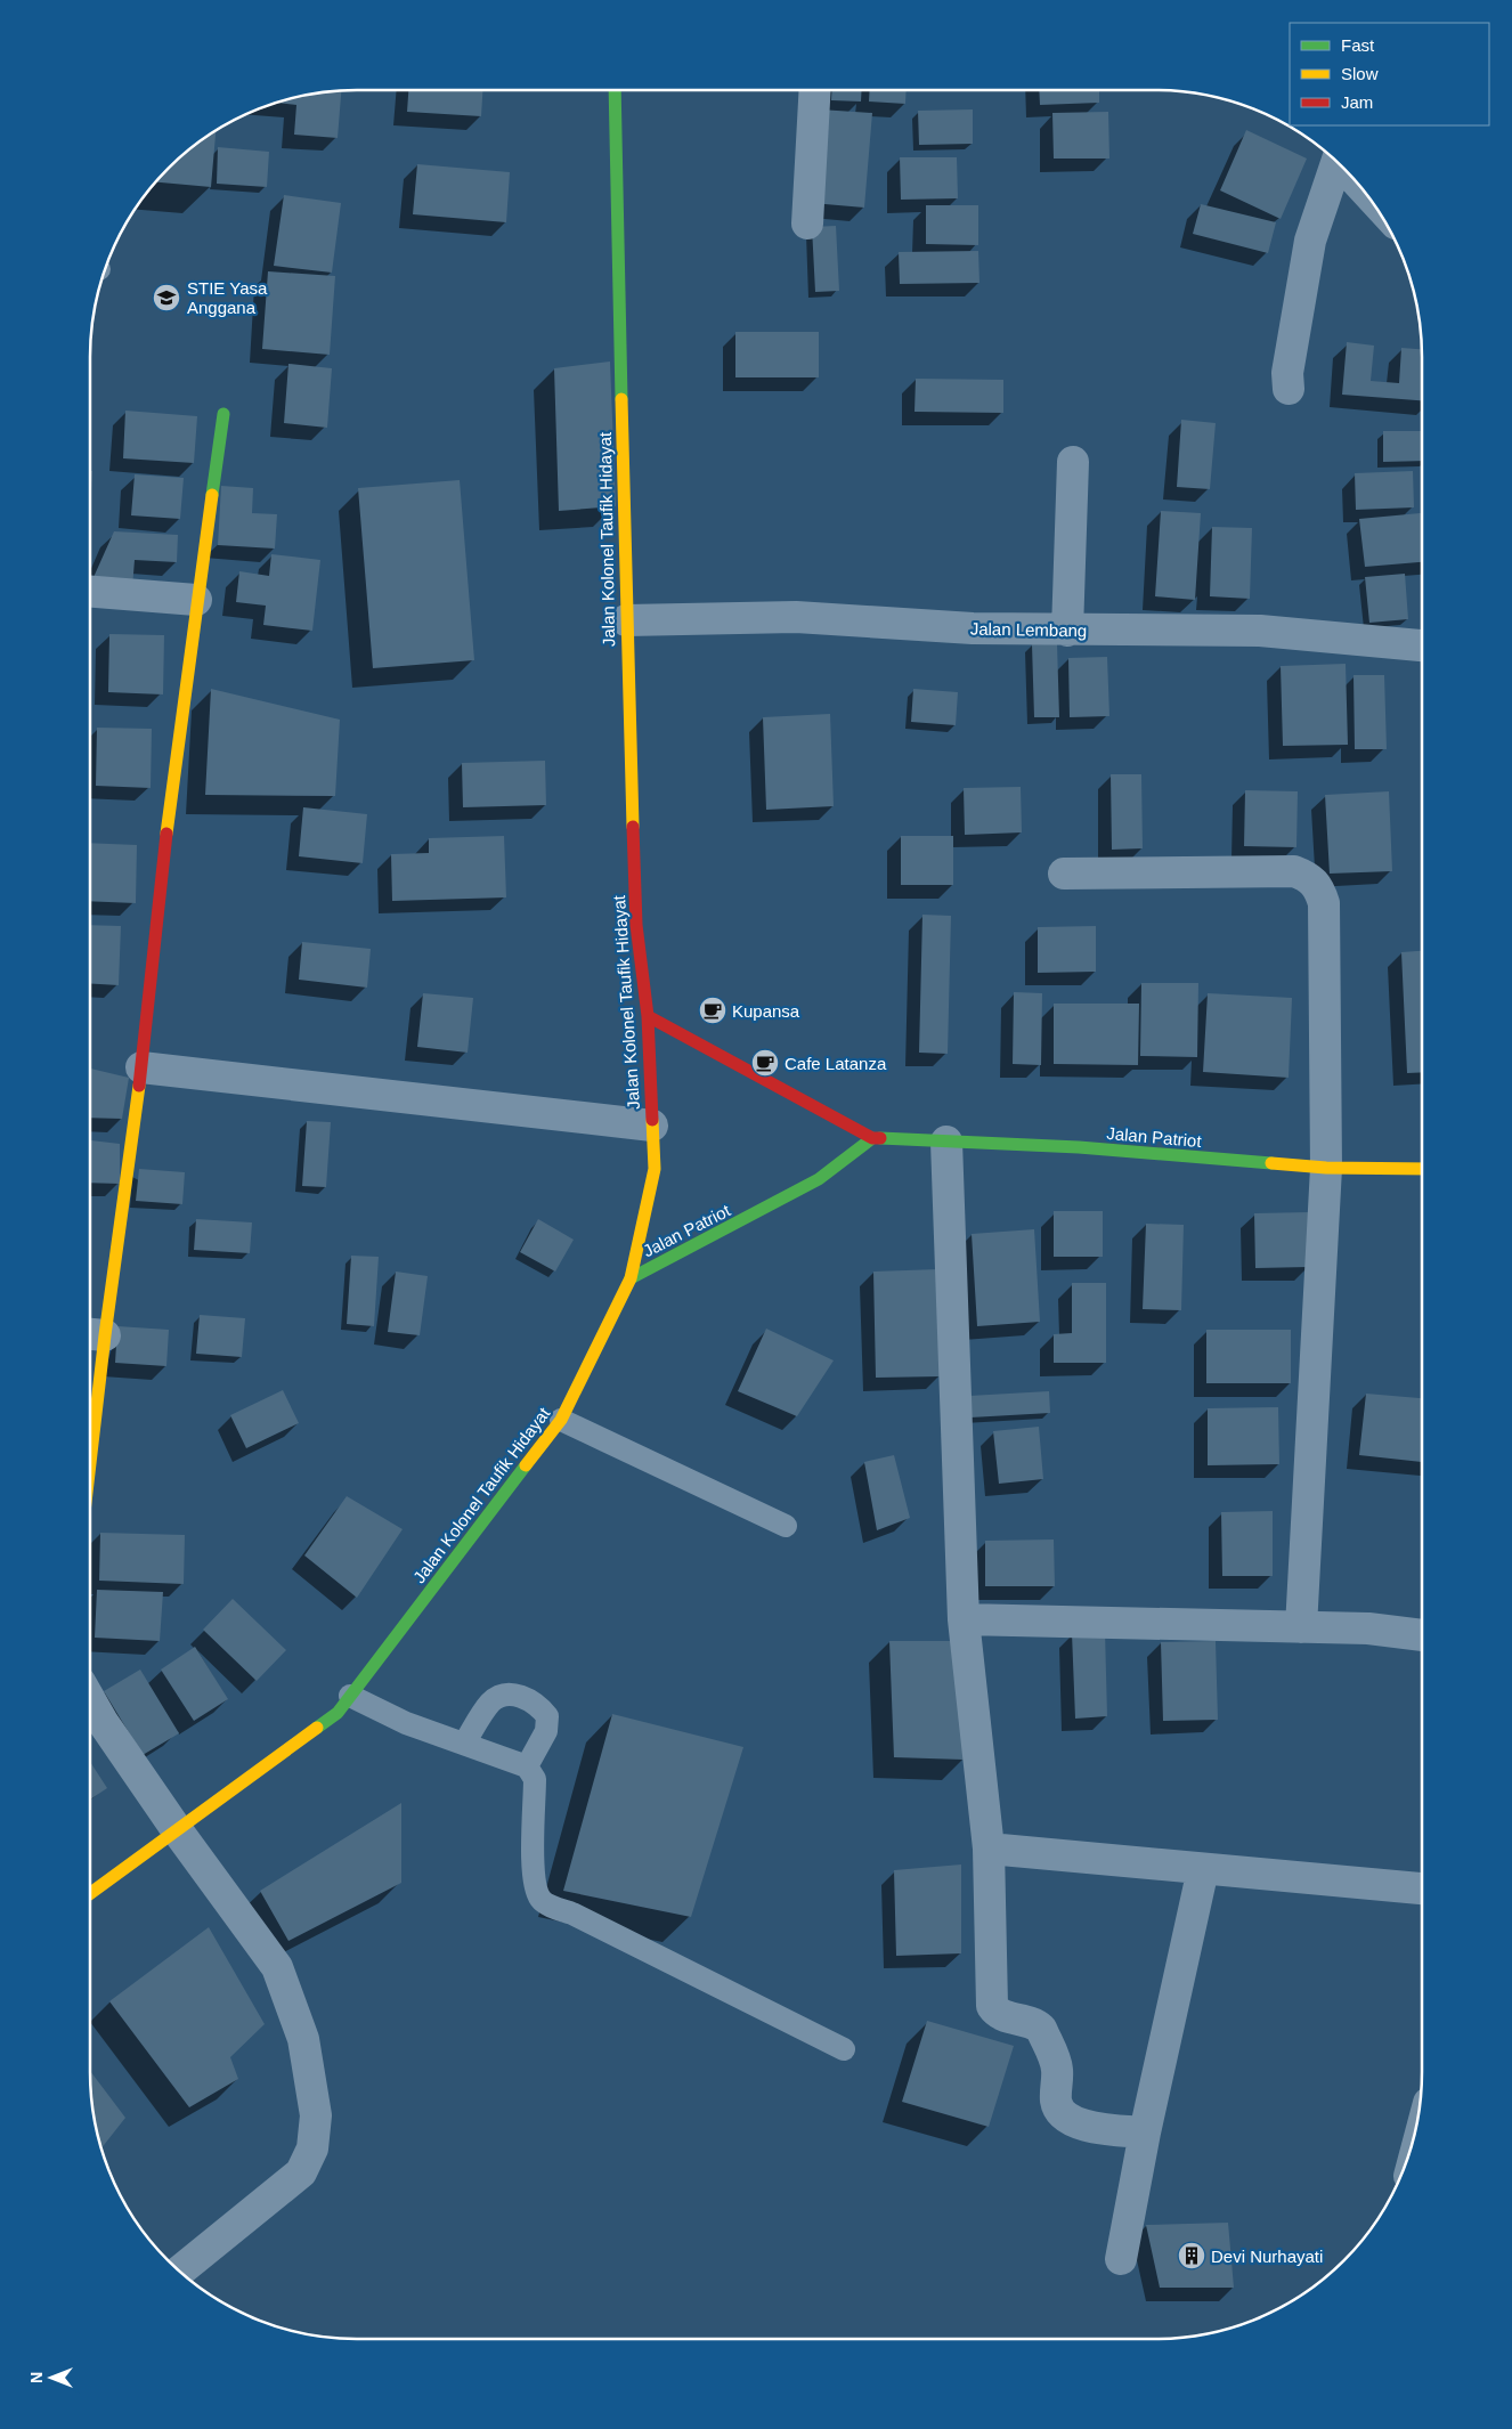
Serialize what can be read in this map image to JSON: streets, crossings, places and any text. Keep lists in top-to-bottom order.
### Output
{
  "streets": {
    "main road": ["Jalan Kolonel Taufik Hidayat", "Jalan Patriot"],
    "street": ["Jalan Lembang"]
  },
  "crossings": [
    ["Jalan Kolonel Taufik Hidayat", "Jalan Lembang"],
    ["Jalan Kolonel Taufik Hidayat", "Jalan Patriot"]
  ],
  "places": {
    "school or university": ["STIE Yasa Anggana"],
    "cafe": ["Kupansa", "Cafe Latanza"],
    "building": ["Devi Nurhayati"]
  },
  "legend": ["Fast", "Slow", "Jam"],
  "north": "left"
}
